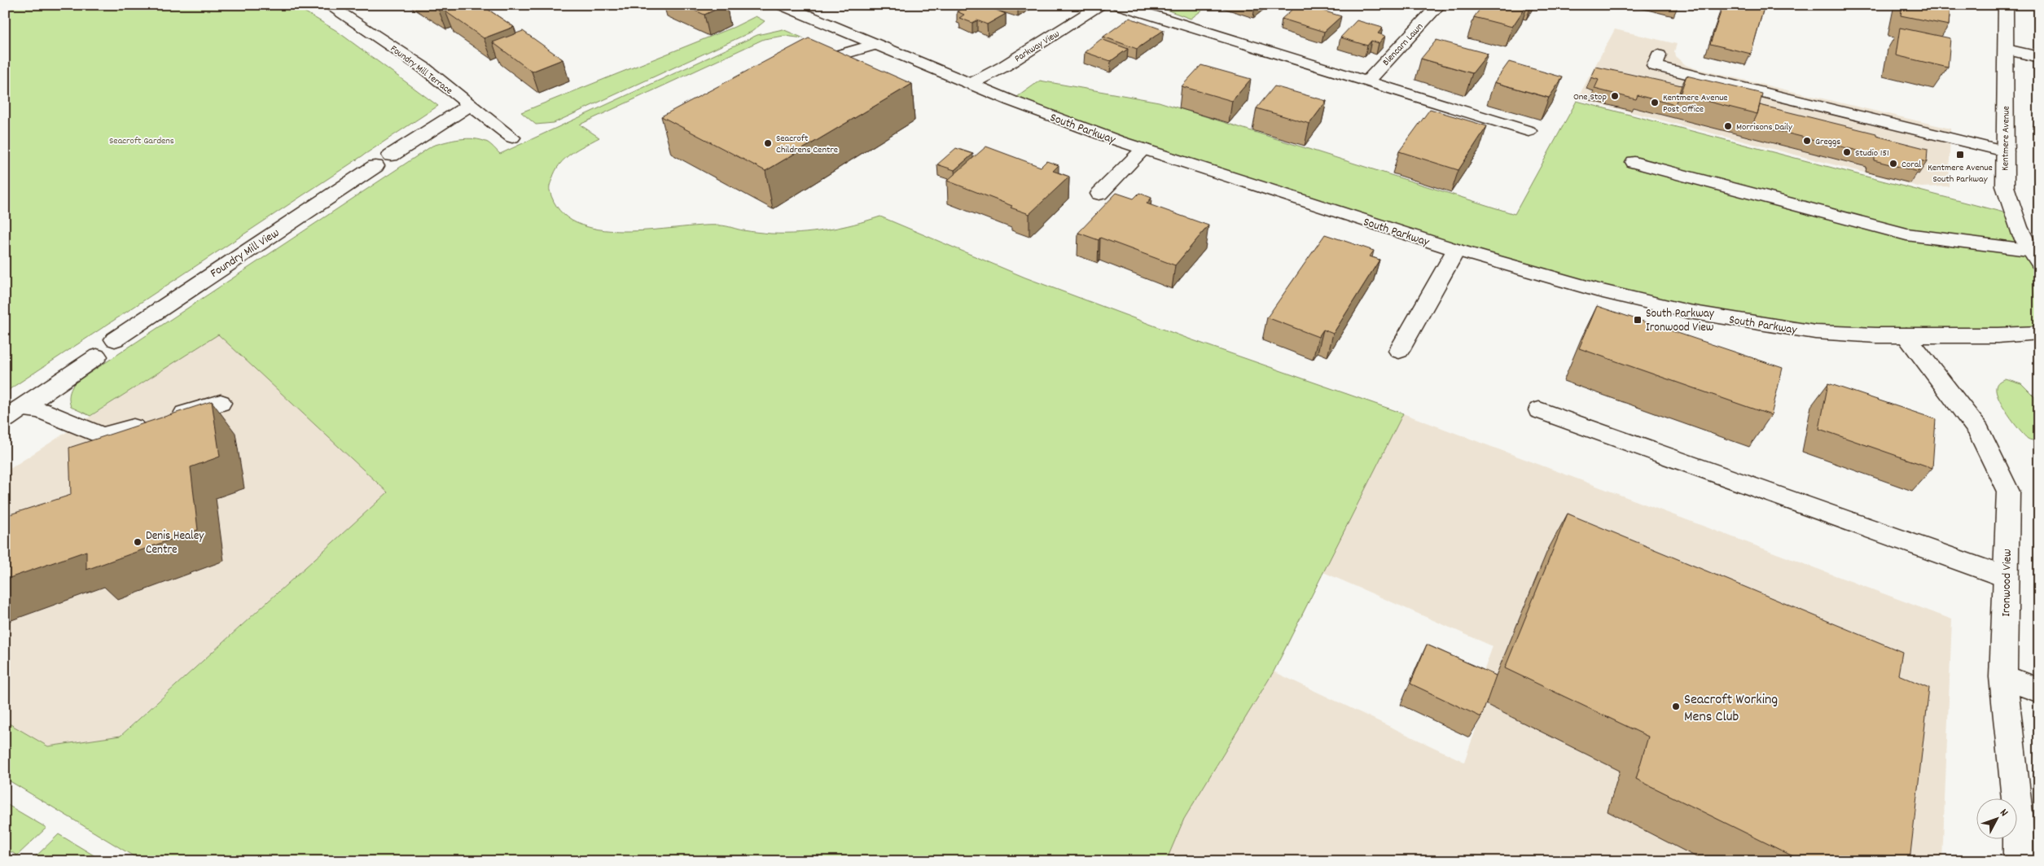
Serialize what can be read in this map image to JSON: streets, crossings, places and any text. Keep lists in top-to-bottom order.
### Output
{
  "streets": {
    "street": [
      "Blencarn Lawn",
      "Parkway View",
      "Foundry Mill Terrace",
      "South Parkway",
      "Kentmere Avenue",
      "Foundry Mill View",
      "Ironwood View"
    ]
  },
  "crossings": [
    ["Parkway View", "South Parkway"],
    ["South Parkway", "Ironwood View"]
  ],
  "parks": ["Seacroft Gardens"],
  "places": {
    "other": [
      "One Stop",
      "Kentmere Avenue Post Office",
      "Morrisons Daily",
      "Greggs",
      "Seacroft Childrens Centre",
      "Studio 151",
      "Coral",
      "Denis Healey Centre",
      "Seacroft Working Mens Club"
    ],
    "transit": ["Kentmere Avenue South Parkway", "South Parkway Ironwood View"]
  },
  "north": "top right"
}
